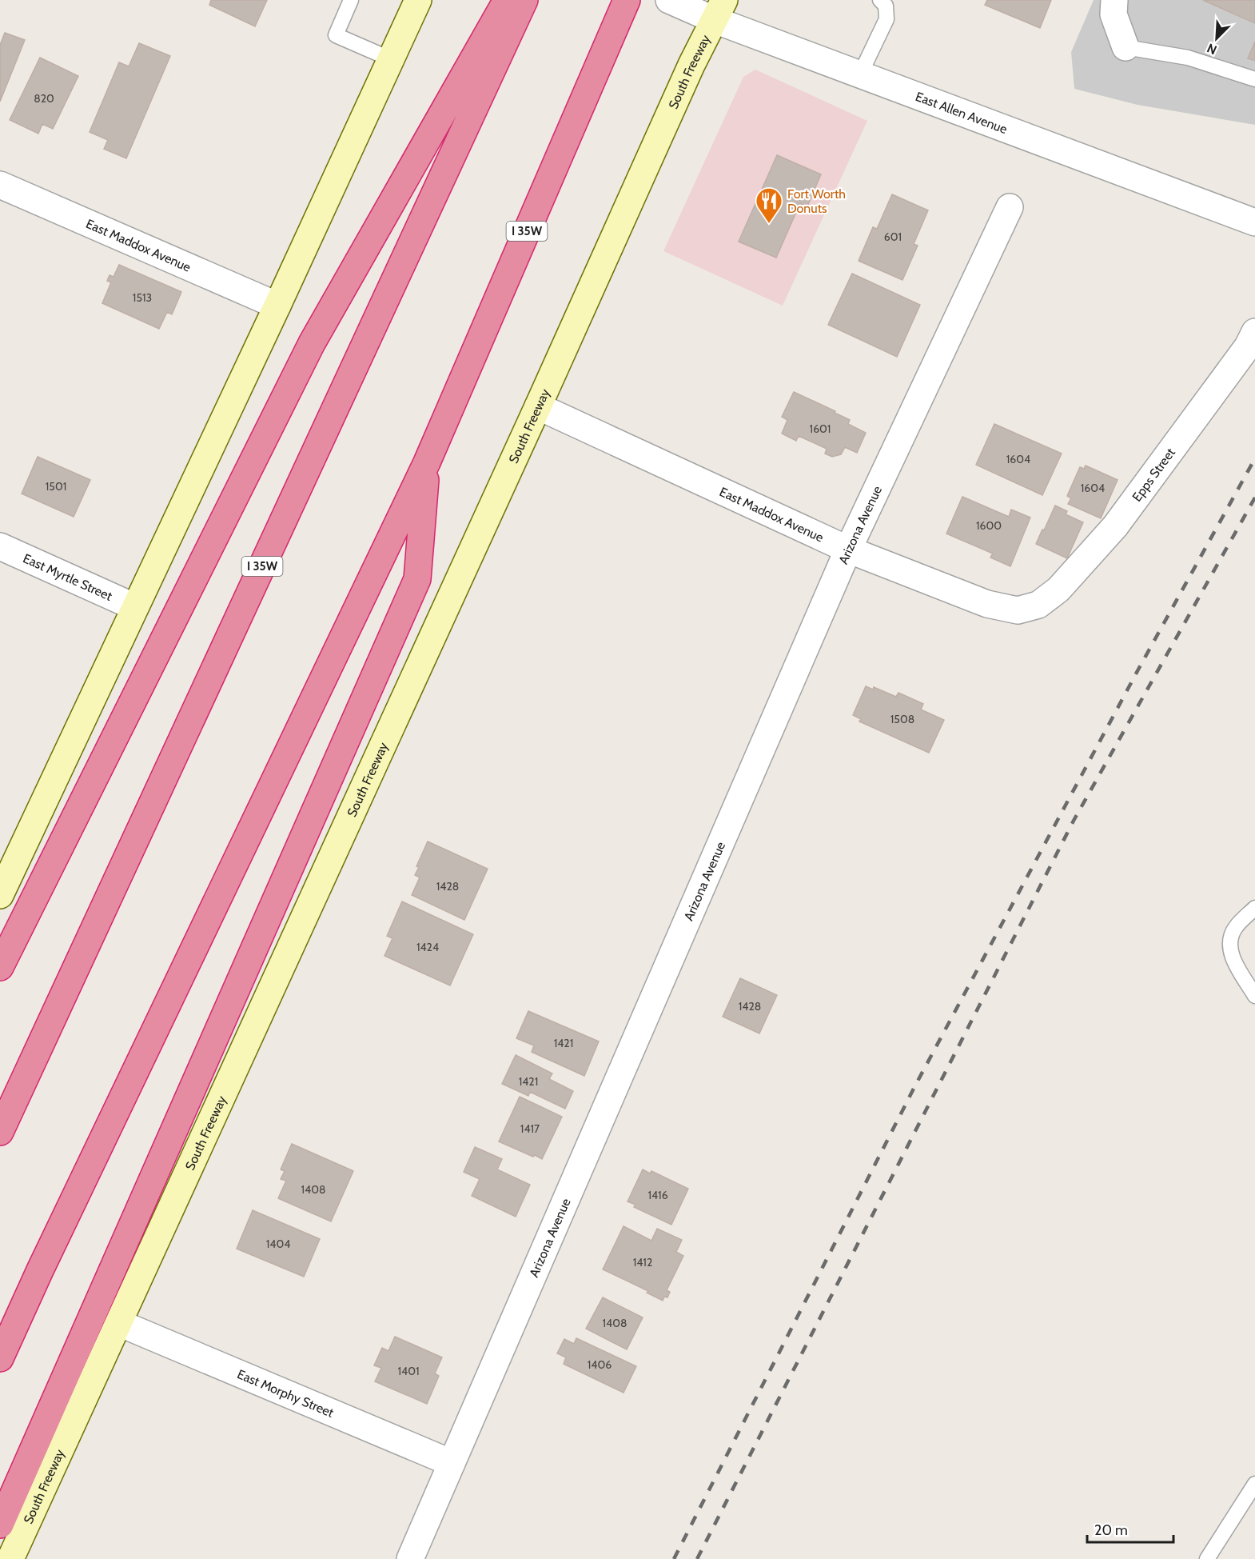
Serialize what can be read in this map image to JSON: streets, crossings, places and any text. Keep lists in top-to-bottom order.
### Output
{
  "streets": {
    "highway": ["I 35W"],
    "main road": ["South Freeway"],
    "street": [
      "East Allen Avenue",
      "East Maddox Avenue",
      "Epps Street",
      "Arizona Avenue",
      "East Myrtle Street",
      "East Morphy Street"
    ]
  },
  "crossings": [
    ["South Freeway", "East Allen Avenue"],
    ["South Freeway", "East Maddox Avenue"],
    ["South Freeway", "East Morphy Street"],
    ["East Maddox Avenue", "Epps Street"],
    ["East Maddox Avenue", "Arizona Avenue"],
    ["Arizona Avenue", "East Morphy Street"]
  ],
  "places": {
    "restaurant": ["Fort Worth Donuts"]
  },
  "house_numbers": [
    "820",
    "601",
    "1513",
    "1601",
    "1604",
    "1501",
    "1604",
    "1600",
    "1508",
    "1428",
    "1424",
    "1428",
    "1421",
    "1421",
    "1417",
    "1408",
    "1416",
    "1404",
    "1412",
    "1408",
    "1406",
    "1401"
  ],
  "scale_bar": "20 m",
  "north": "bottom left"
}
